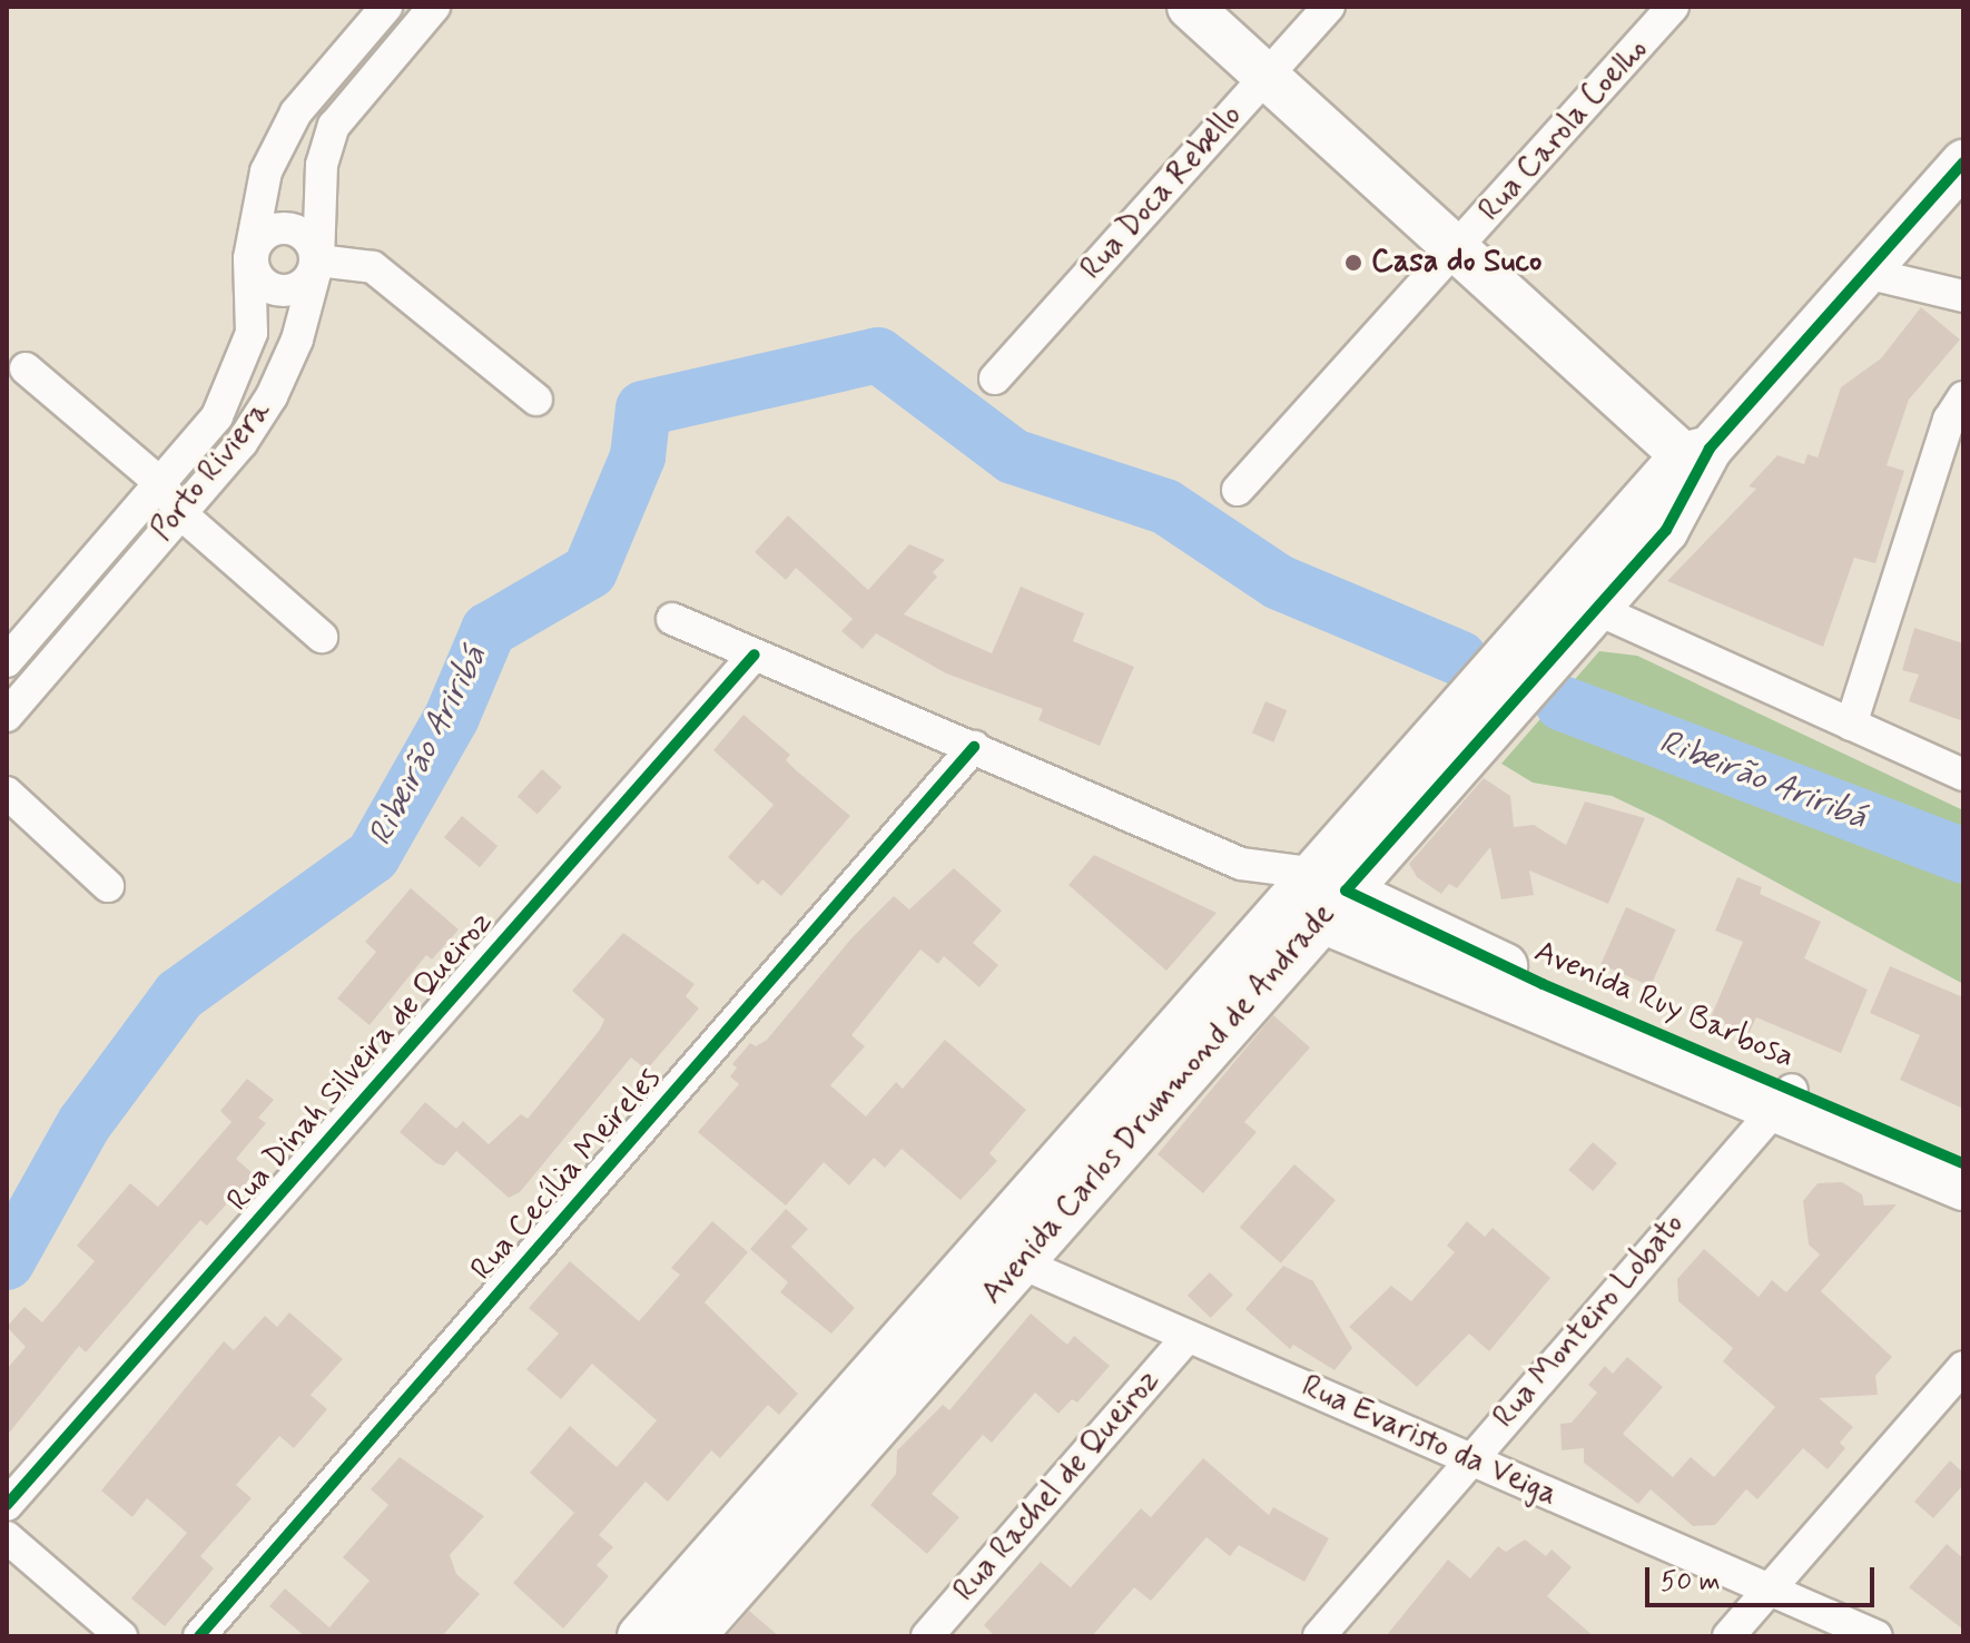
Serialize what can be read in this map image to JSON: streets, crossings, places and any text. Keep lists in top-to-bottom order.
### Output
{
  "streets": {
    "main road": ["Avenida Ruy Barbosa", "Avenida Carlos Drummond de Andrade"],
    "street": [
      "Rua Carola Coelho",
      "Rua Doca Rebello",
      "Porto Riviera",
      "Rua Dinah Silveira de Queiroz",
      "Rua Cecília Meireles",
      "Rua Monteiro Lobato",
      "Rua Evaristo da Veiga",
      "Rua Rachel de Queiroz"
    ]
  },
  "crossings": [
    ["Avenida Ruy Barbosa", "Rua Dinah Silveira de Queiroz"],
    ["Avenida Ruy Barbosa", "Avenida Carlos Drummond de Andrade"],
    ["Avenida Ruy Barbosa", "Rua Cecília Meireles"],
    ["Avenida Ruy Barbosa", "Rua Monteiro Lobato"],
    ["Avenida Carlos Drummond de Andrade", "Rua Evaristo da Veiga"],
    ["Rua Monteiro Lobato", "Rua Evaristo da Veiga"],
    ["Rua Evaristo da Veiga", "Rua Rachel de Queiroz"]
  ],
  "water": ["Ribeirão Ariribá"],
  "places": ["Casa do Suco"],
  "scale_bar": "50 m"
}
